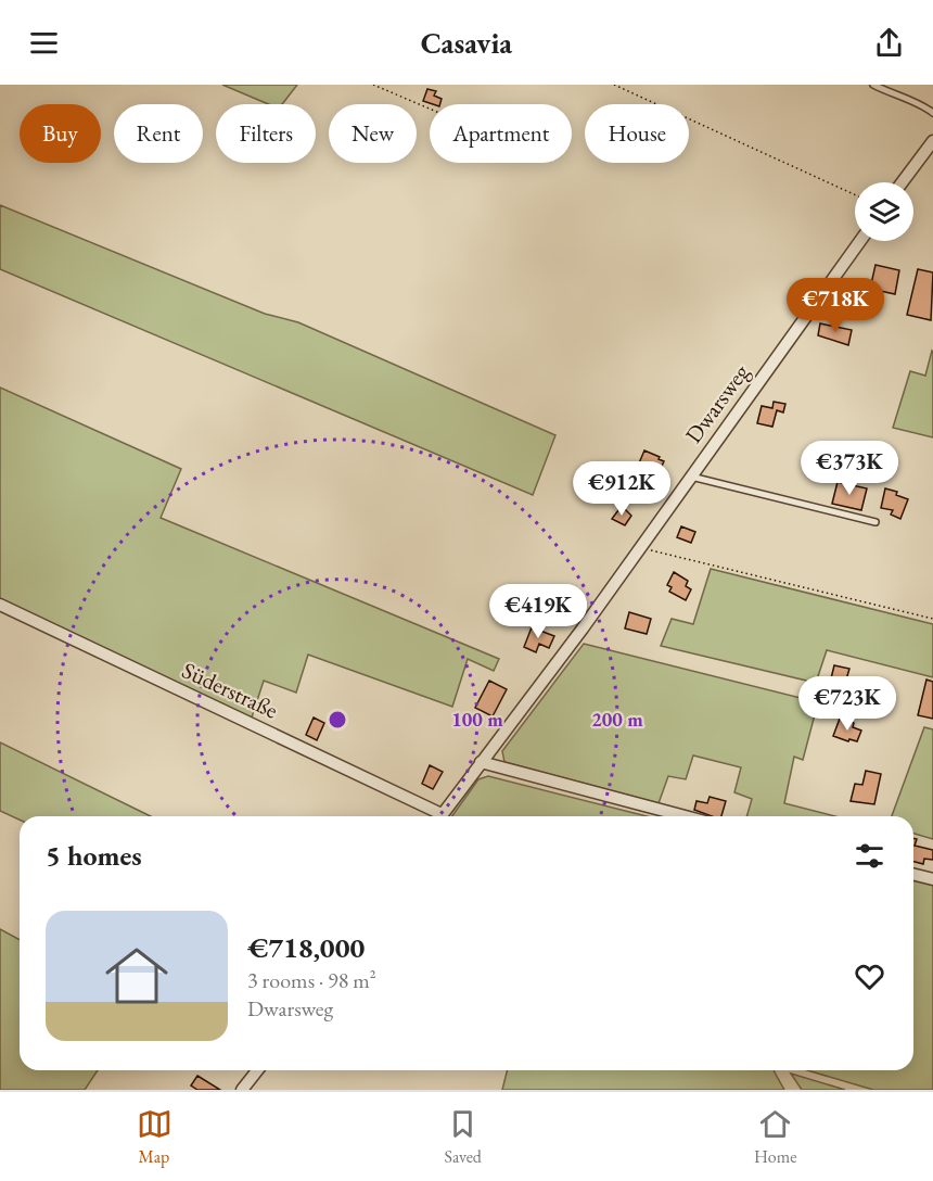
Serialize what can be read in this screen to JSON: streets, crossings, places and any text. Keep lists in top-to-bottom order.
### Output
{
  "streets": {
    "street": ["Dwarsweg", "Süderstraße"]
  },
  "page": {
    "header": "Casavia",
    "chip": [
      "Buy",
      "Rent",
      "Filters",
      "New",
      "Apartment",
      "House"
    ],
    "price": [
      "€718K",
      "€373K",
      "€912K",
      "€419K",
      "€723K"
    ],
    "heading": "5 homes",
    "list": [
      {
        "name": "€718,000",
        "note": "3 rooms · 98 m² · Dwarsweg"
      }
    ],
    "tabs": ["Map", "Saved", "Home"]
  },
  "rings": ["100 m", "200 m"]
}
